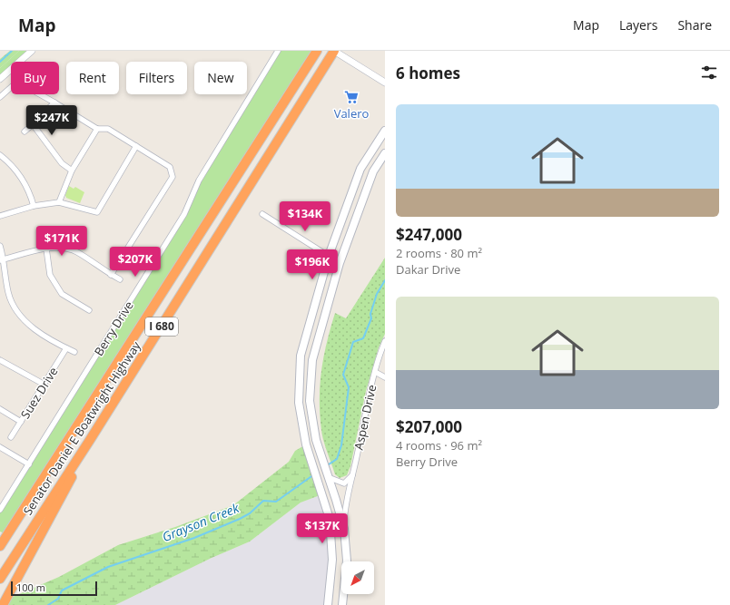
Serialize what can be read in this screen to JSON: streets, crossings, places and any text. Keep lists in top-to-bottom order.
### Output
{
  "streets": {
    "highway": ["I 680", "Senator Daniel E Boatwright Highway"],
    "street": ["Berry Drive", "Suez Drive", "Aspen Drive"]
  },
  "water": ["Grayson Creek"],
  "places": {
    "supermarket": ["Valero"]
  },
  "scale_bar": "100 m",
  "north": "bottom left",
  "page": {
    "header": "Map",
    "nav": ["Map", "Layers", "Share"],
    "heading": "6 homes",
    "chip": [
      "Buy",
      "Rent",
      "Filters",
      "New"
    ],
    "list": [
      {
        "name": "$247,000",
        "note": "2 rooms · 80 m² · Dakar Drive"
      },
      {
        "name": "$207,000",
        "note": "4 rooms · 96 m² · Berry Drive"
      }
    ],
    "price": [
      "$247K",
      "$134K",
      "$171K",
      "$207K",
      "$196K",
      "$137K"
    ],
    "scale": "100 m"
  }
}
